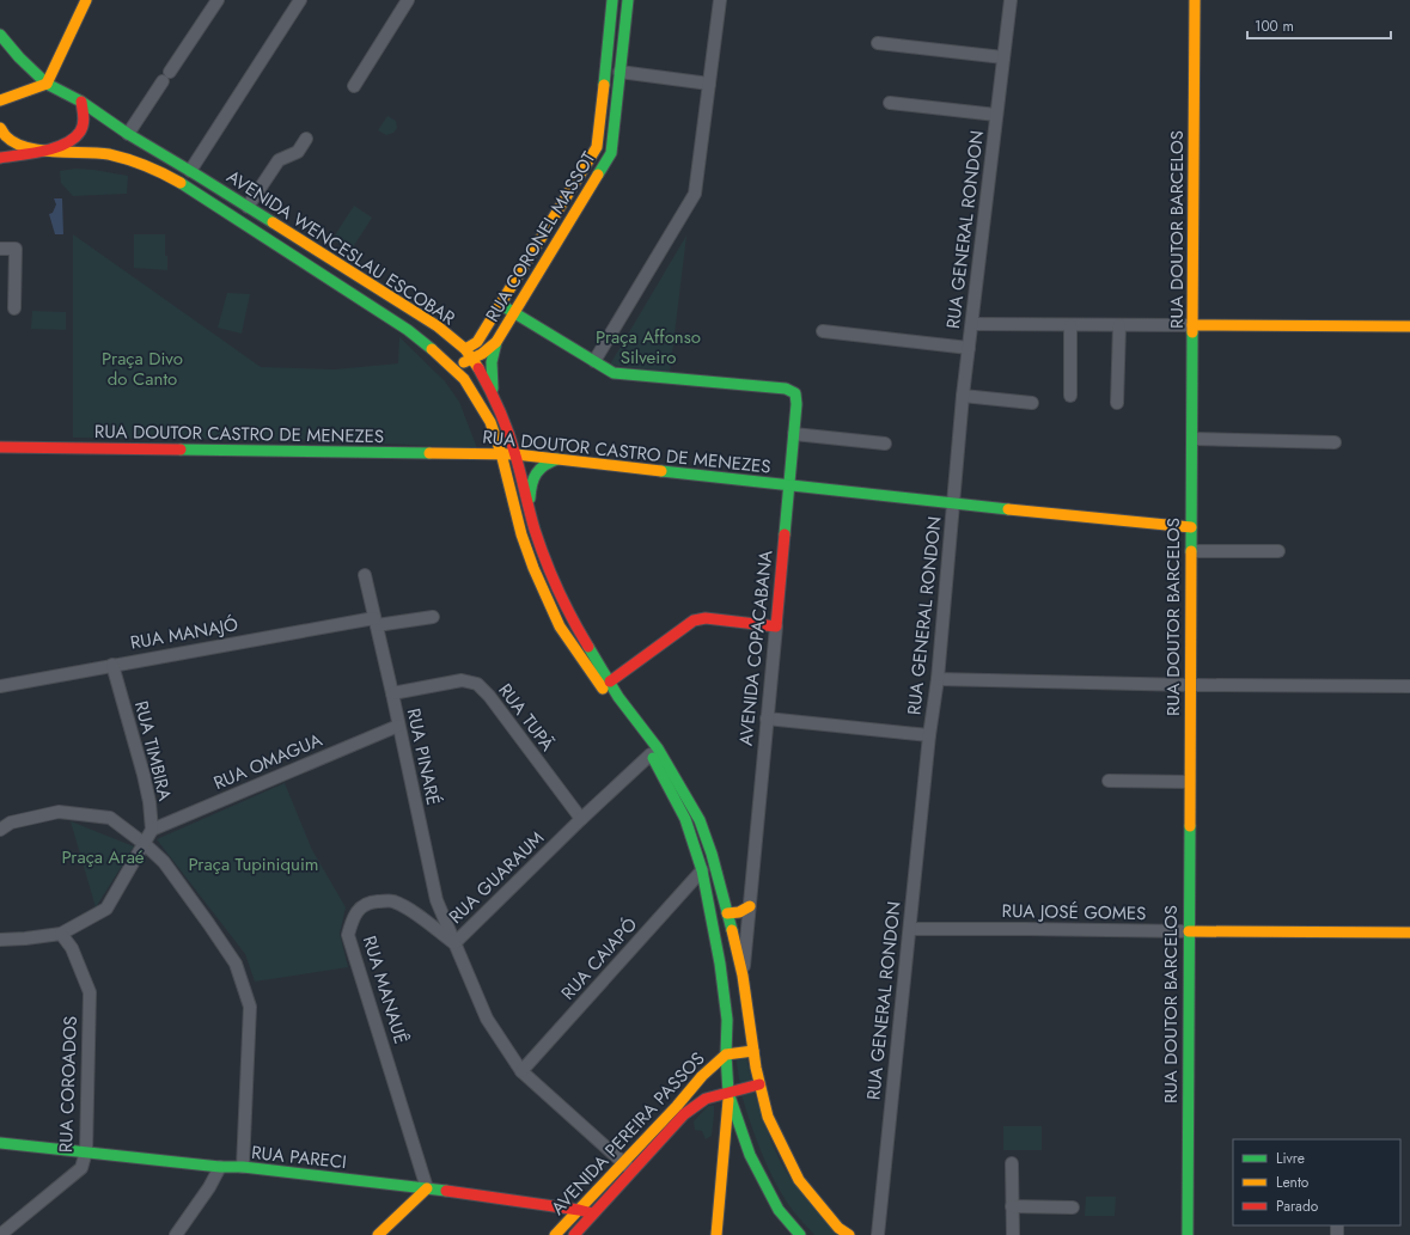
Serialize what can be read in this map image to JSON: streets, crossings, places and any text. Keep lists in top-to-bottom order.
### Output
{
  "streets": {
    "street": [
      "RUA GENERAL RONDON",
      "RUA DOUTOR BARCELOS",
      "RUA CORONEL MASSOT",
      "AVENIDA WENCESLAU ESCOBAR",
      "RUA DOUTOR CASTRO DE MENEZES",
      "RUA MANAJÓ",
      "AVENIDA COPACABANA",
      "RUA TUPÃ",
      "RUA TIMBIRA",
      "RUA PINARÉ",
      "RUA OMAGUA",
      "RUA GUARAUM",
      "RUA JOSÉ GOMES",
      "RUA CAIAPÓ",
      "RUA MANAUÊ",
      "RUA COROADOS",
      "AVENIDA PEREIRA PASSOS",
      "RUA PARECI"
    ]
  },
  "crossings": [
    ["RUA GENERAL RONDON", "RUA DOUTOR CASTRO DE MENEZES"],
    ["RUA GENERAL RONDON", "RUA JOSÉ GOMES"],
    ["RUA DOUTOR BARCELOS", "RUA DOUTOR CASTRO DE MENEZES"],
    ["RUA DOUTOR BARCELOS", "RUA JOSÉ GOMES"],
    ["RUA CORONEL MASSOT", "AVENIDA WENCESLAU ESCOBAR"],
    ["AVENIDA WENCESLAU ESCOBAR", "RUA DOUTOR CASTRO DE MENEZES"],
    ["AVENIDA WENCESLAU ESCOBAR", "AVENIDA COPACABANA"],
    ["AVENIDA WENCESLAU ESCOBAR", "RUA GUARAUM"],
    ["AVENIDA WENCESLAU ESCOBAR", "RUA CAIAPÓ"],
    ["AVENIDA WENCESLAU ESCOBAR", "AVENIDA PEREIRA PASSOS"],
    ["RUA DOUTOR CASTRO DE MENEZES", "AVENIDA COPACABANA"],
    ["RUA MANAJÓ", "RUA TIMBIRA"],
    ["RUA MANAJÓ", "RUA PINARÉ"],
    ["RUA TUPÃ", "RUA PINARÉ"],
    ["RUA TUPÃ", "RUA GUARAUM"],
    ["RUA TIMBIRA", "RUA OMAGUA"],
    ["RUA PINARÉ", "RUA OMAGUA"],
    ["RUA PINARÉ", "RUA GUARAUM"],
    ["RUA PINARÉ", "RUA MANAUÊ"],
    ["RUA GUARAUM", "RUA CAIAPÓ"],
    ["RUA GUARAUM", "RUA MANAUÊ"],
    ["RUA GUARAUM", "AVENIDA PEREIRA PASSOS"],
    ["RUA MANAUÊ", "RUA PARECI"],
    ["RUA COROADOS", "RUA PARECI"],
    ["AVENIDA PEREIRA PASSOS", "RUA PARECI"]
  ],
  "parks": [
    "Praça Affonso Silveiro",
    "Praça Divo do Canto",
    "Praça Araé",
    "Praça Tupiniquim"
  ],
  "legend": ["Livre", "Lento", "Parado"],
  "scale_bar": "100 m"
}
